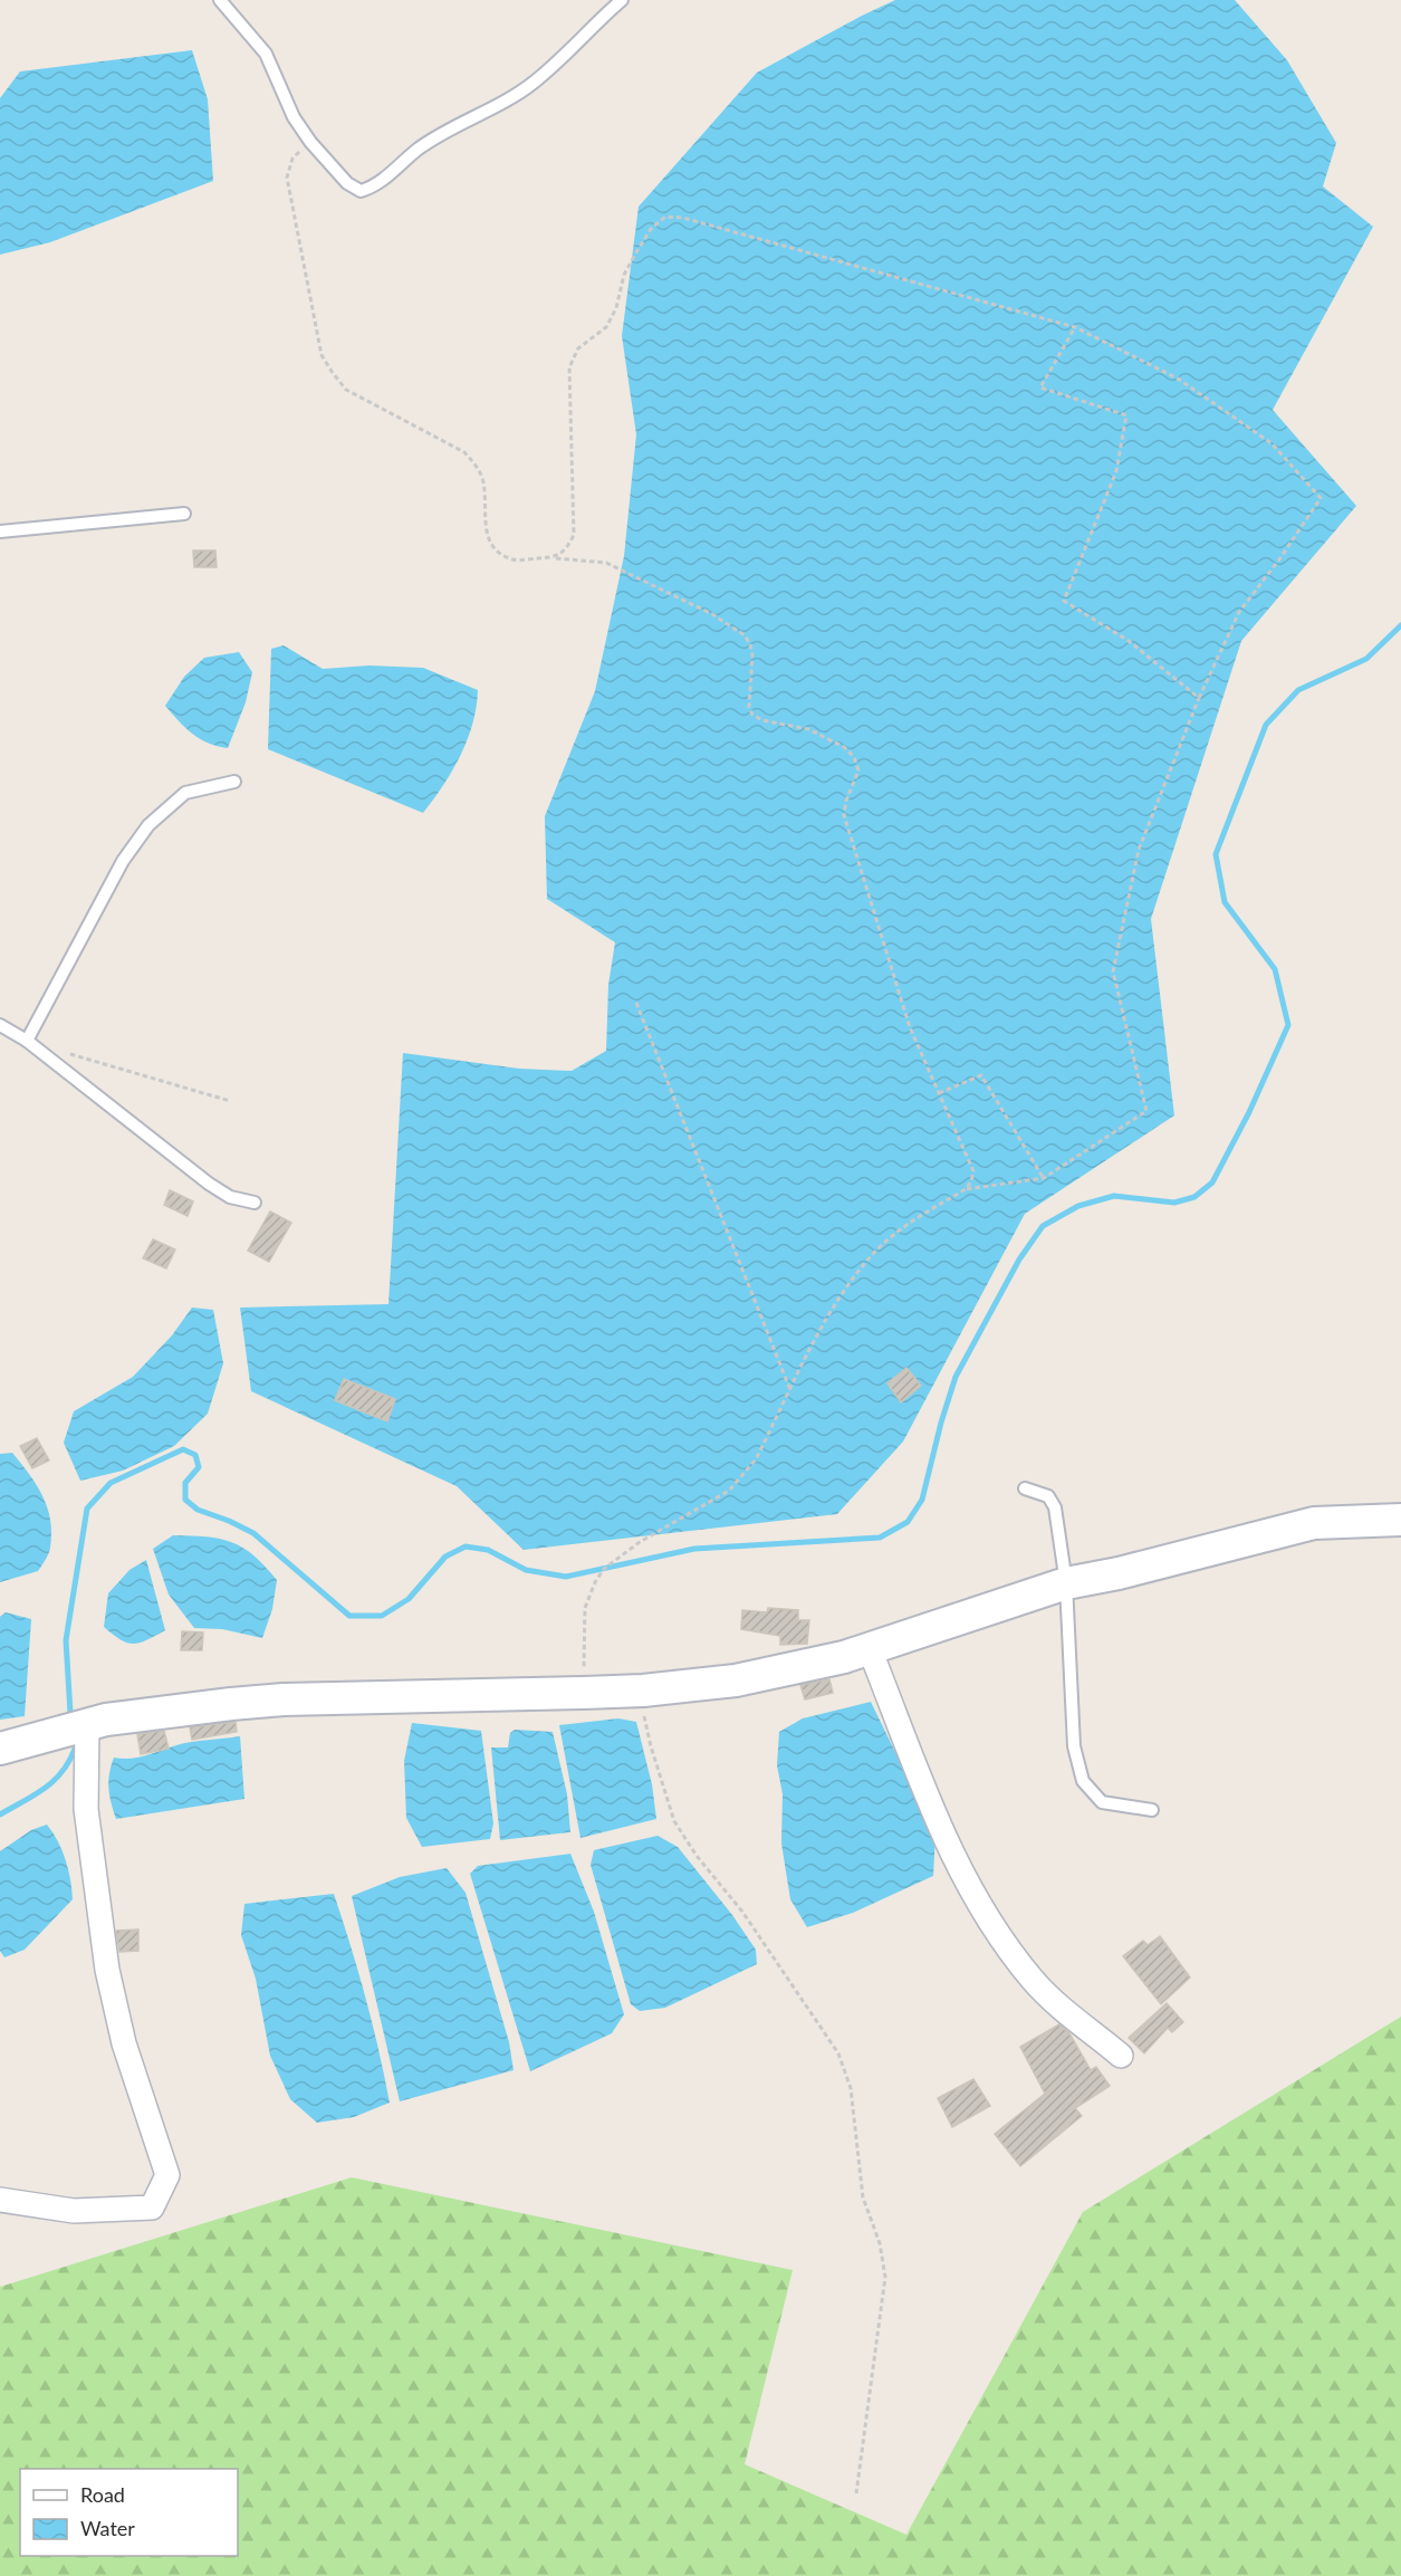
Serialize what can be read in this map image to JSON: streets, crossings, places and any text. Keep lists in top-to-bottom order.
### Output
{
  "legend": ["Road", "Water"]
}
